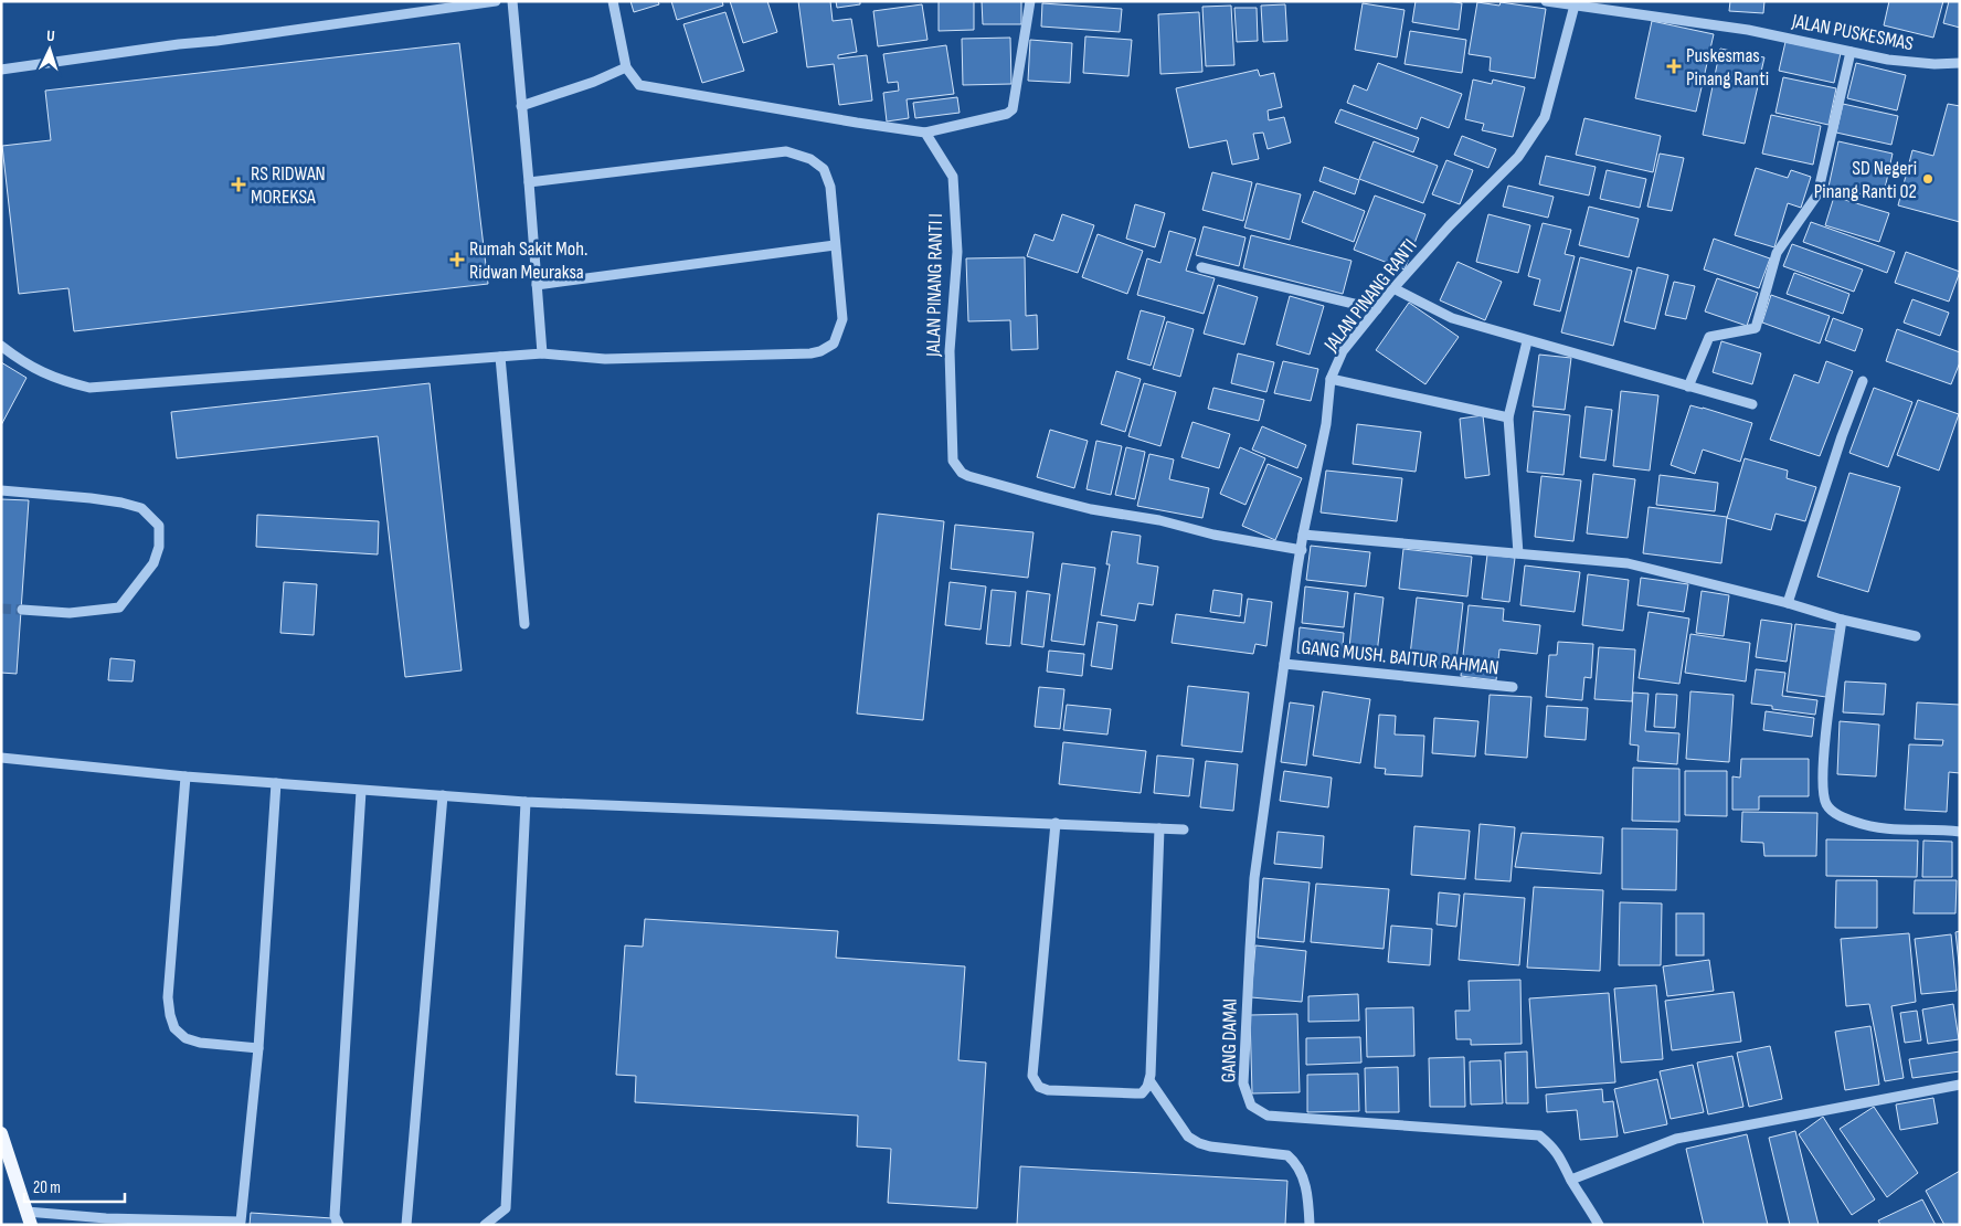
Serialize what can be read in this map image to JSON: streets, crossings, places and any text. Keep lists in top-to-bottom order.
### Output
{
  "streets": {
    "street": [
      "JALAN PUSKESMAS",
      "JALAN PINANG RANTI I",
      "JALAN PINANG RANTI",
      "GANG MUSH. BAITUR RAHMAN",
      "GANG DAMAI"
    ]
  },
  "crossings": [
    ["JALAN PUSKESMAS", "JALAN PINANG RANTI"],
    ["JALAN PINANG RANTI I", "JALAN PINANG RANTI"],
    ["JALAN PINANG RANTI", "GANG MUSH. BAITUR RAHMAN"],
    ["JALAN PINANG RANTI", "GANG DAMAI"]
  ],
  "places": {
    "health": ["Puskesmas Pinang Ranti", "RS RIDWAN MOREKSA", "Rumah Sakit Moh. Ridwan Meuraksa"],
    "other": ["SD Negeri Pinang Ranti 02"]
  },
  "scale_bar": "20 m",
  "north": "top"
}
